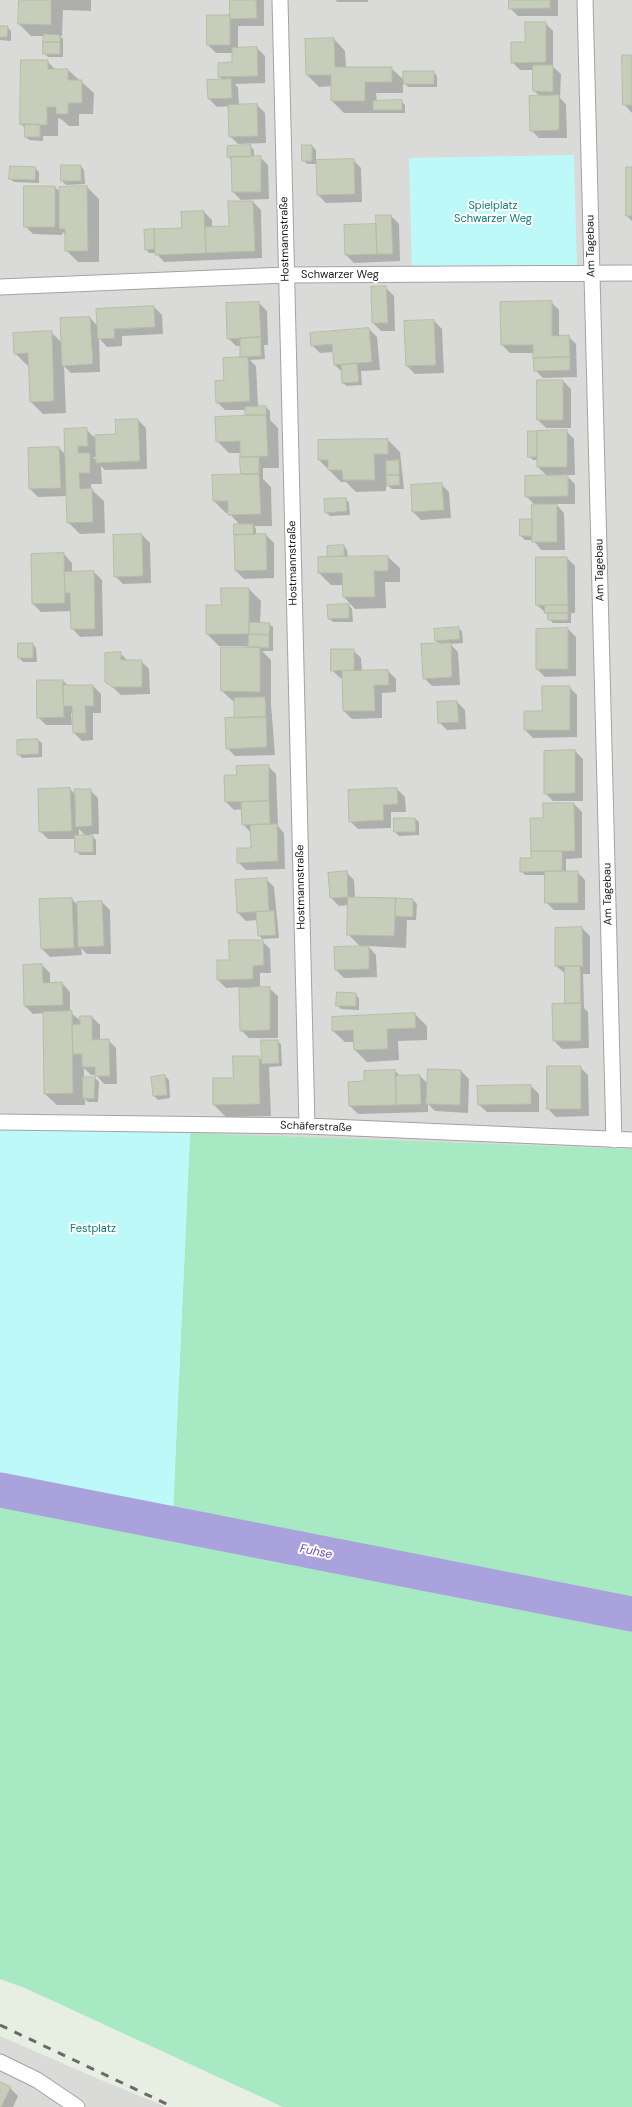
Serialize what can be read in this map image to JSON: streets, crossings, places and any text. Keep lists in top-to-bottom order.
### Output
{
  "streets": {
    "street": [
      "Hostmannstraße",
      "Am Tagebau",
      "Schwarzer Weg",
      "Schäferstraße"
    ]
  },
  "crossings": [
    ["Hostmannstraße", "Schwarzer Weg"],
    ["Hostmannstraße", "Schäferstraße"],
    ["Am Tagebau", "Schwarzer Weg"],
    ["Am Tagebau", "Schäferstraße"]
  ],
  "water": ["Fuhse"],
  "parks": ["Spielplatz Schwarzer Weg", "Festplatz"]
}
